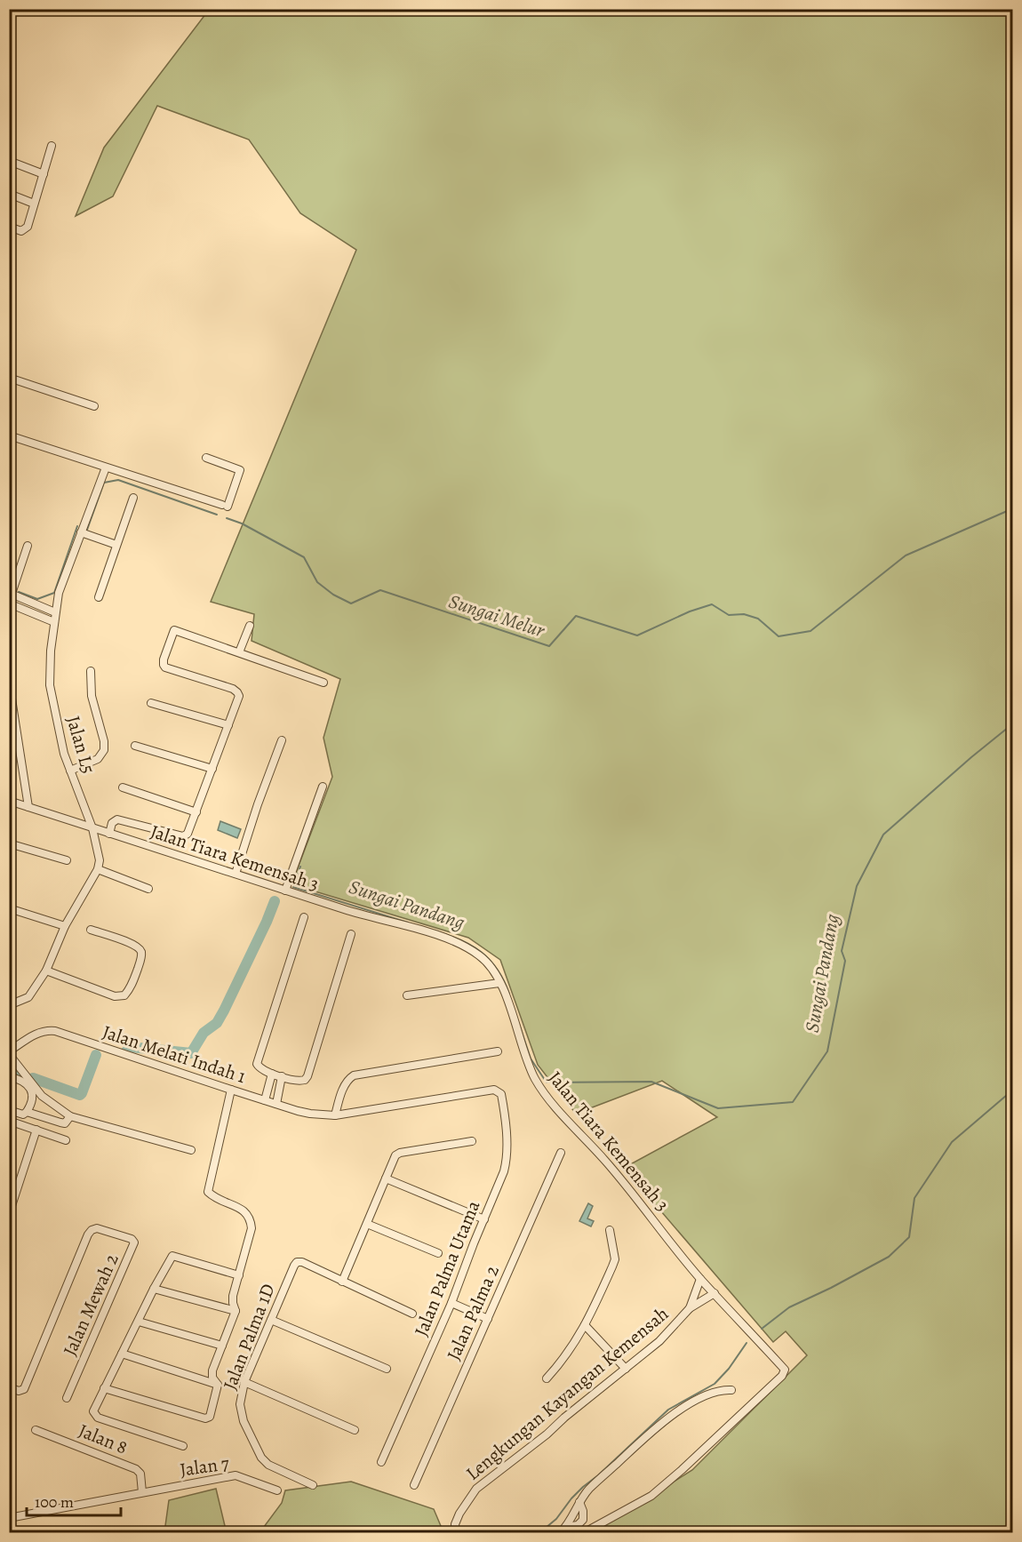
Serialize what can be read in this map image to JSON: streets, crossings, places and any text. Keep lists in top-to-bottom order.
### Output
{
  "streets": {
    "street": [
      "Jalan L5",
      "Jalan Tiara Kemensah 3",
      "Jalan Melati Indah 1",
      "Jalan Palma Utama",
      "Jalan Mewah 2",
      "Jalan Palma 2",
      "Jalan Palma 1D",
      "Lengkungan Kayangan Kemensah",
      "Jalan 8",
      "Jalan 7"
    ]
  },
  "crossings": [
    ["Jalan L5", "Jalan Tiara Kemensah 3"],
    ["Jalan Tiara Kemensah 3", "Lengkungan Kayangan Kemensah"],
    ["Jalan Melati Indah 1", "Jalan Palma Utama"],
    ["Jalan 8", "Jalan 7"]
  ],
  "water": ["Sungai Melur", "Sungai Pandang"],
  "scale_bar": "100 m"
}
